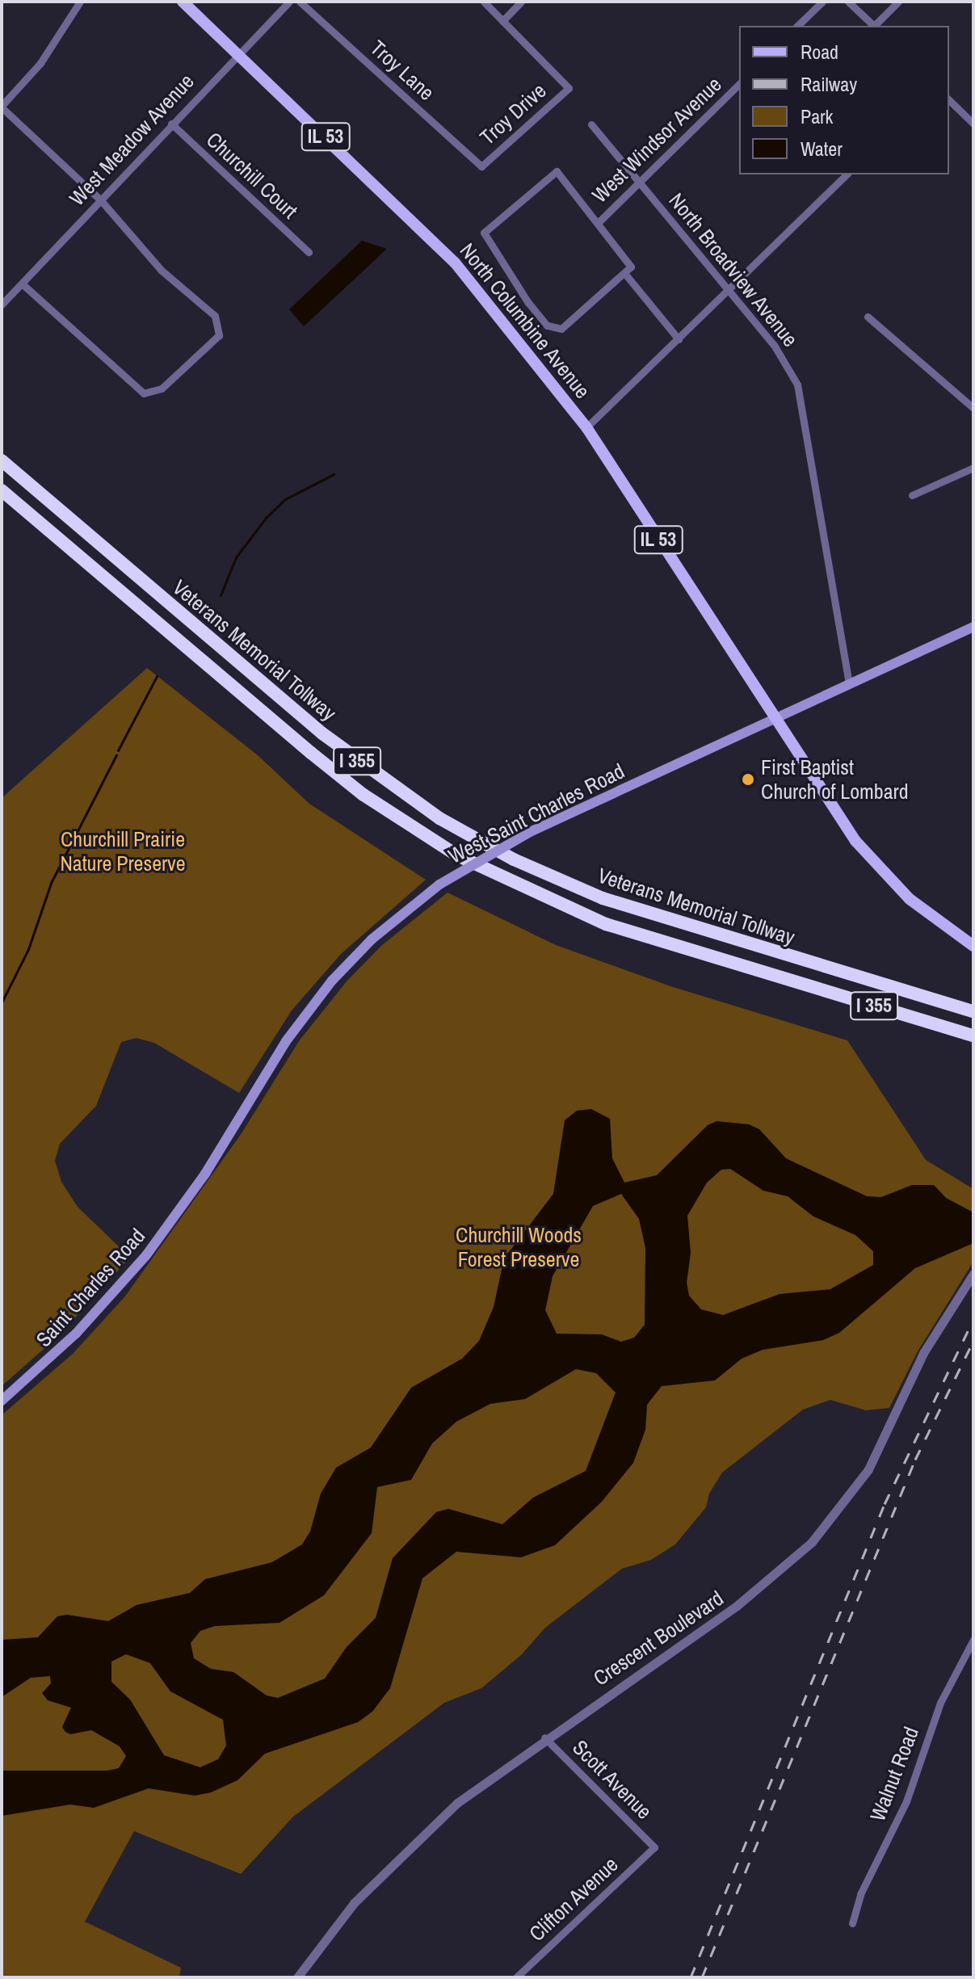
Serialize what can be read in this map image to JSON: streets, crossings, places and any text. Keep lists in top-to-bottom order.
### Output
{
  "streets": {
    "highway": ["Veterans Memorial Tollway", "I 355"],
    "main road": [
      "IL 53",
      "North Columbine Avenue",
      "West Saint Charles Road",
      "Saint Charles Road"
    ],
    "street": [
      "Troy Lane",
      "Troy Drive",
      "West Meadow Avenue",
      "West Windsor Avenue",
      "Churchill Court",
      "North Broadview Avenue",
      "Crescent Boulevard",
      "Walnut Road",
      "Scott Avenue",
      "Clifton Avenue"
    ]
  },
  "crossings": [
    ["Troy Lane", "Troy Drive"],
    ["IL 53", "North Columbine Avenue"],
    ["IL 53", "West Saint Charles Road"],
    ["West Meadow Avenue", "Churchill Court"],
    ["West Meadow Avenue", "North Columbine Avenue"],
    ["West Windsor Avenue", "North Broadview Avenue"],
    ["North Broadview Avenue", "West Saint Charles Road"],
    ["North Columbine Avenue", "West Saint Charles Road"],
    ["West Saint Charles Road", "Saint Charles Road"],
    ["Crescent Boulevard", "Scott Avenue"],
    ["Scott Avenue", "Clifton Avenue"]
  ],
  "parks": ["Churchill Prairie Nature Preserve", "Churchill Woods Forest Preserve"],
  "places": ["First Baptist Church of Lombard"],
  "legend": [
    "Road",
    "Railway",
    "Park",
    "Water"
  ]
}
